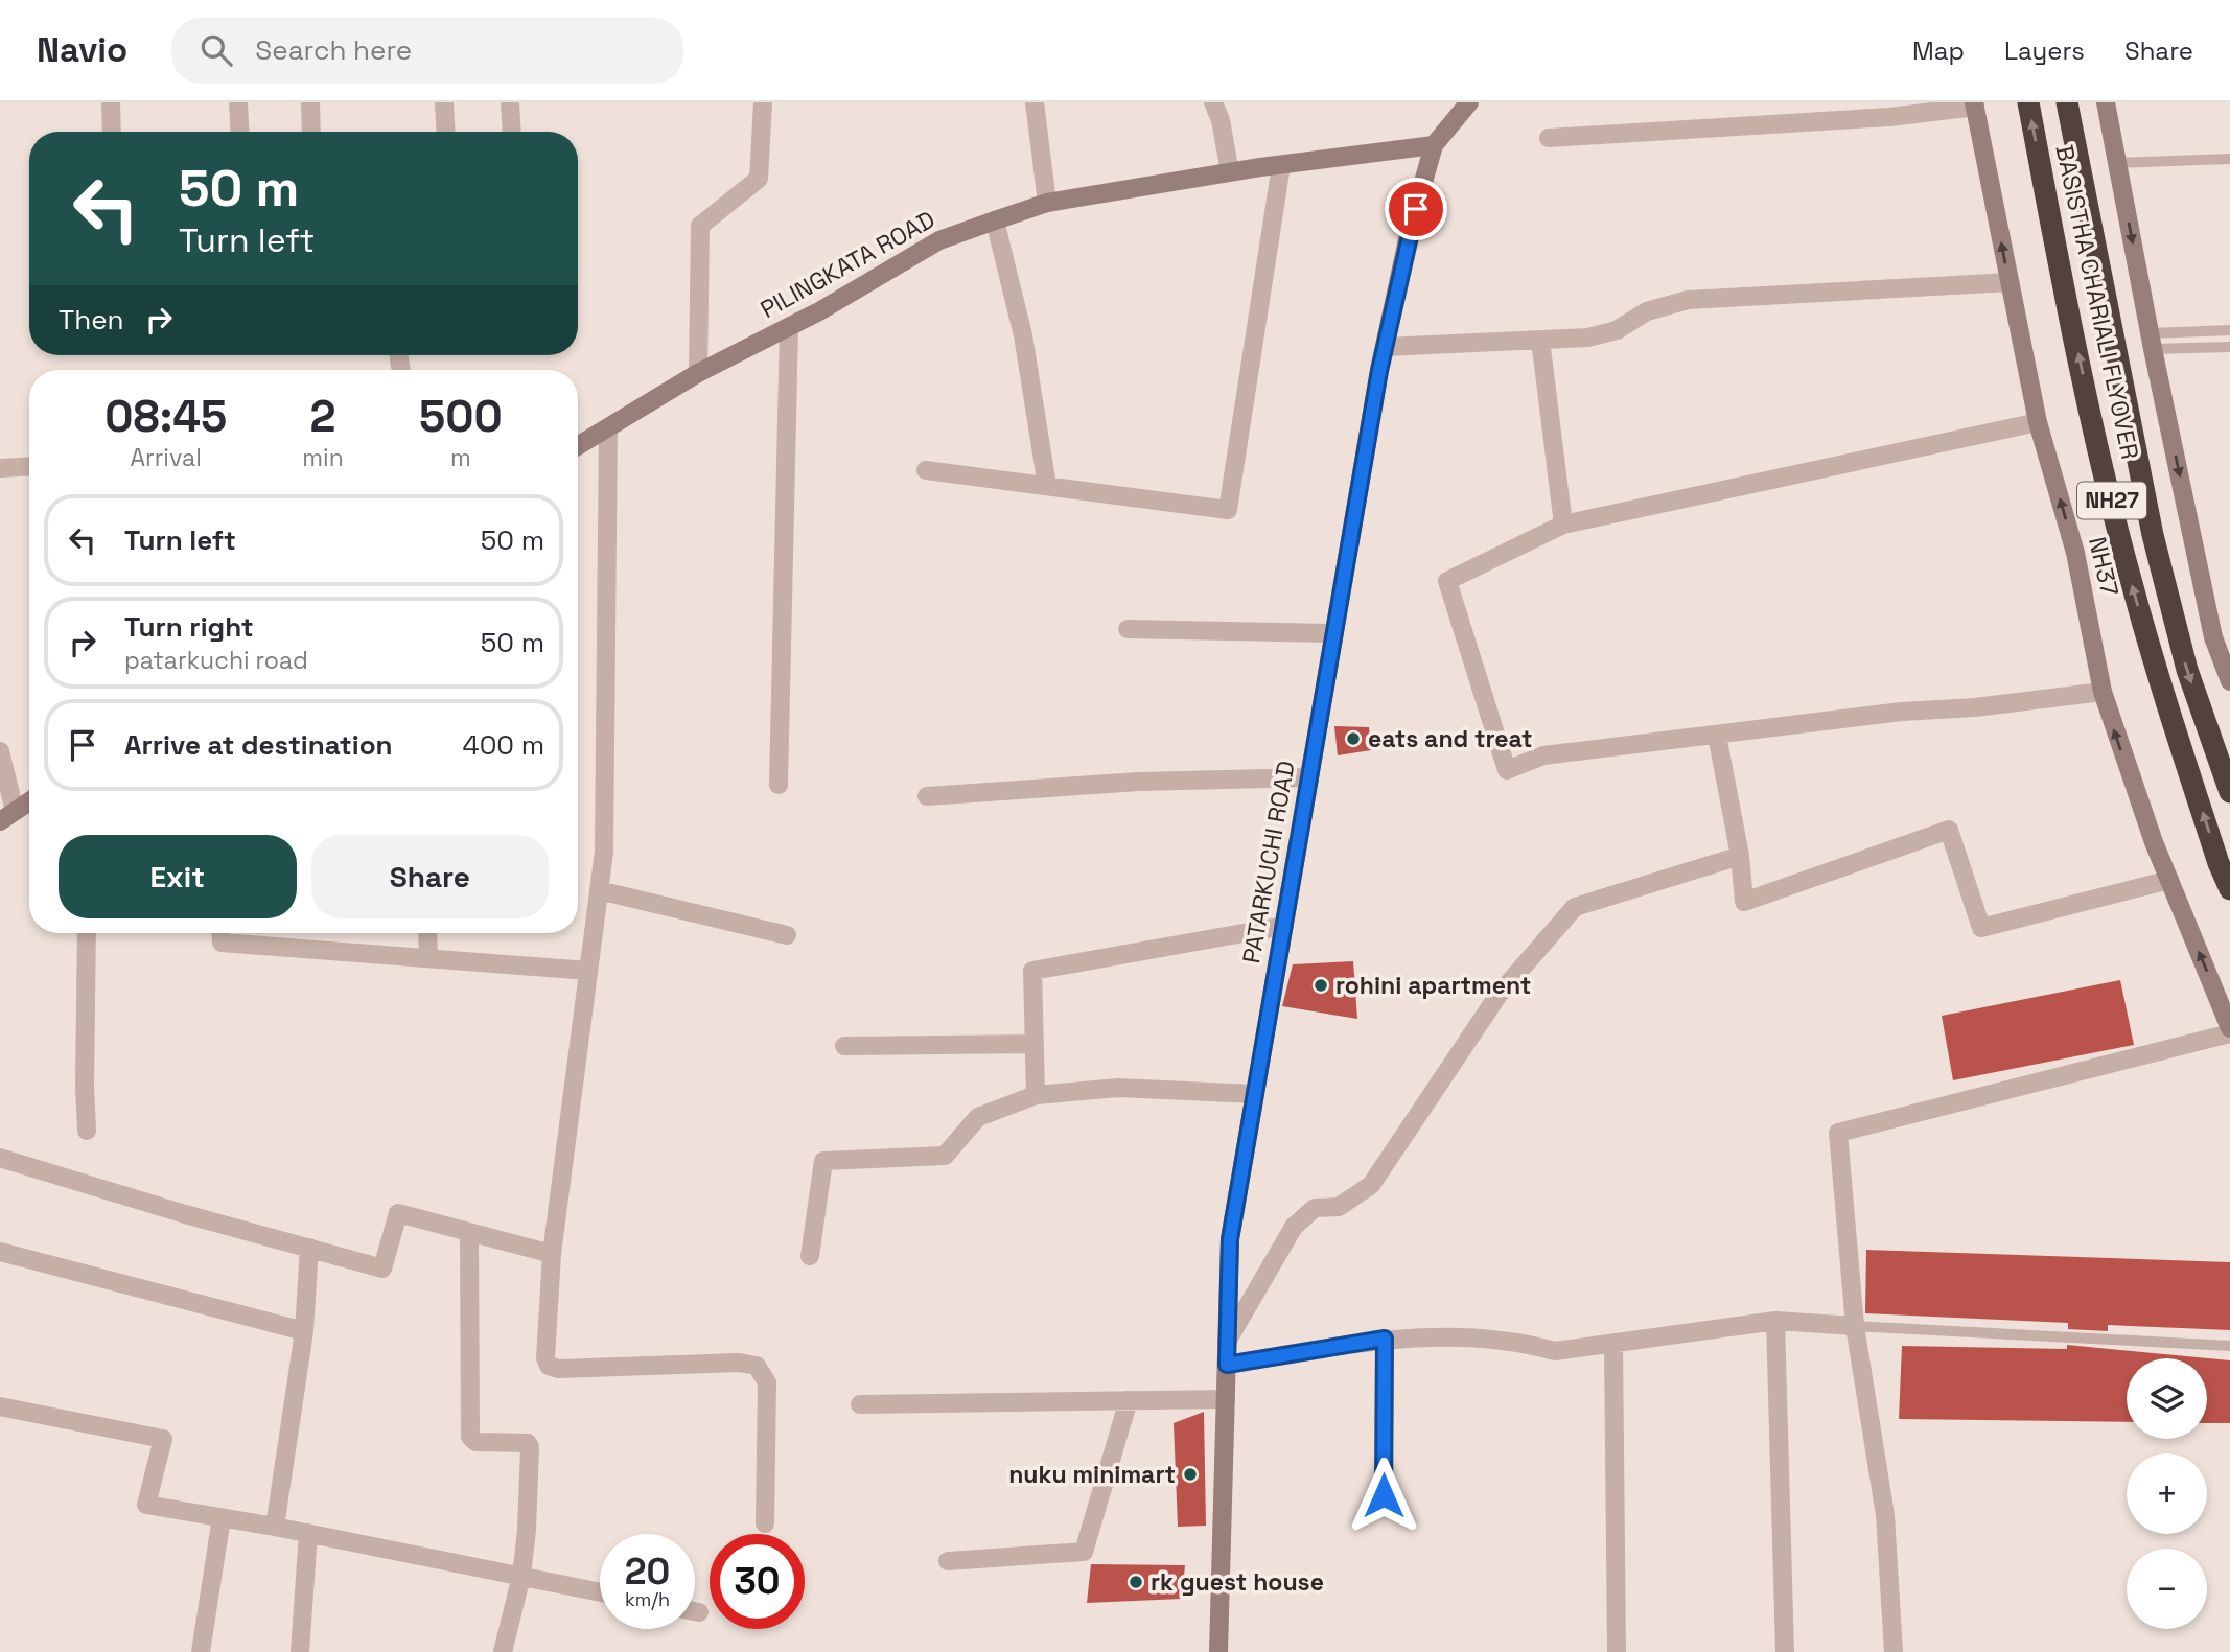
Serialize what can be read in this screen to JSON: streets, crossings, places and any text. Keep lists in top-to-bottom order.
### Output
{
  "streets": {
    "highway": ["BASISTHA CHARIALI FLYOVER", "NH27"],
    "street": ["PILINGKATA ROAD", "NH37", "PATARKUCHI ROAD"]
  },
  "crossings": [
    ["PILINGKATA ROAD", "PATARKUCHI ROAD"]
  ],
  "places": [
    "eats and treat",
    "rohini apartment",
    "nuku minimart",
    "rk guest house"
  ],
  "page": {
    "header": "Navio",
    "search": "Search here",
    "nav": ["Map", "Layers", "Share"],
    "turn": ["50 m", "Turn left"],
    "then": "Then",
    "eta": [
      "08:45",
      "Arrival",
      "2",
      "min",
      "500",
      "m"
    ],
    "list": [
      {
        "name": "Turn left",
        "value": "50 m"
      },
      {
        "name": "Turn right",
        "note": "patarkuchi road",
        "value": "50 m"
      },
      {
        "name": "Arrive at destination",
        "value": "400 m"
      }
    ],
    "buttons": ["Exit", "Share"],
    "map_buttons": ["+", "−"],
    "speed": "20 km/h",
    "limit": "30"
  }
}
